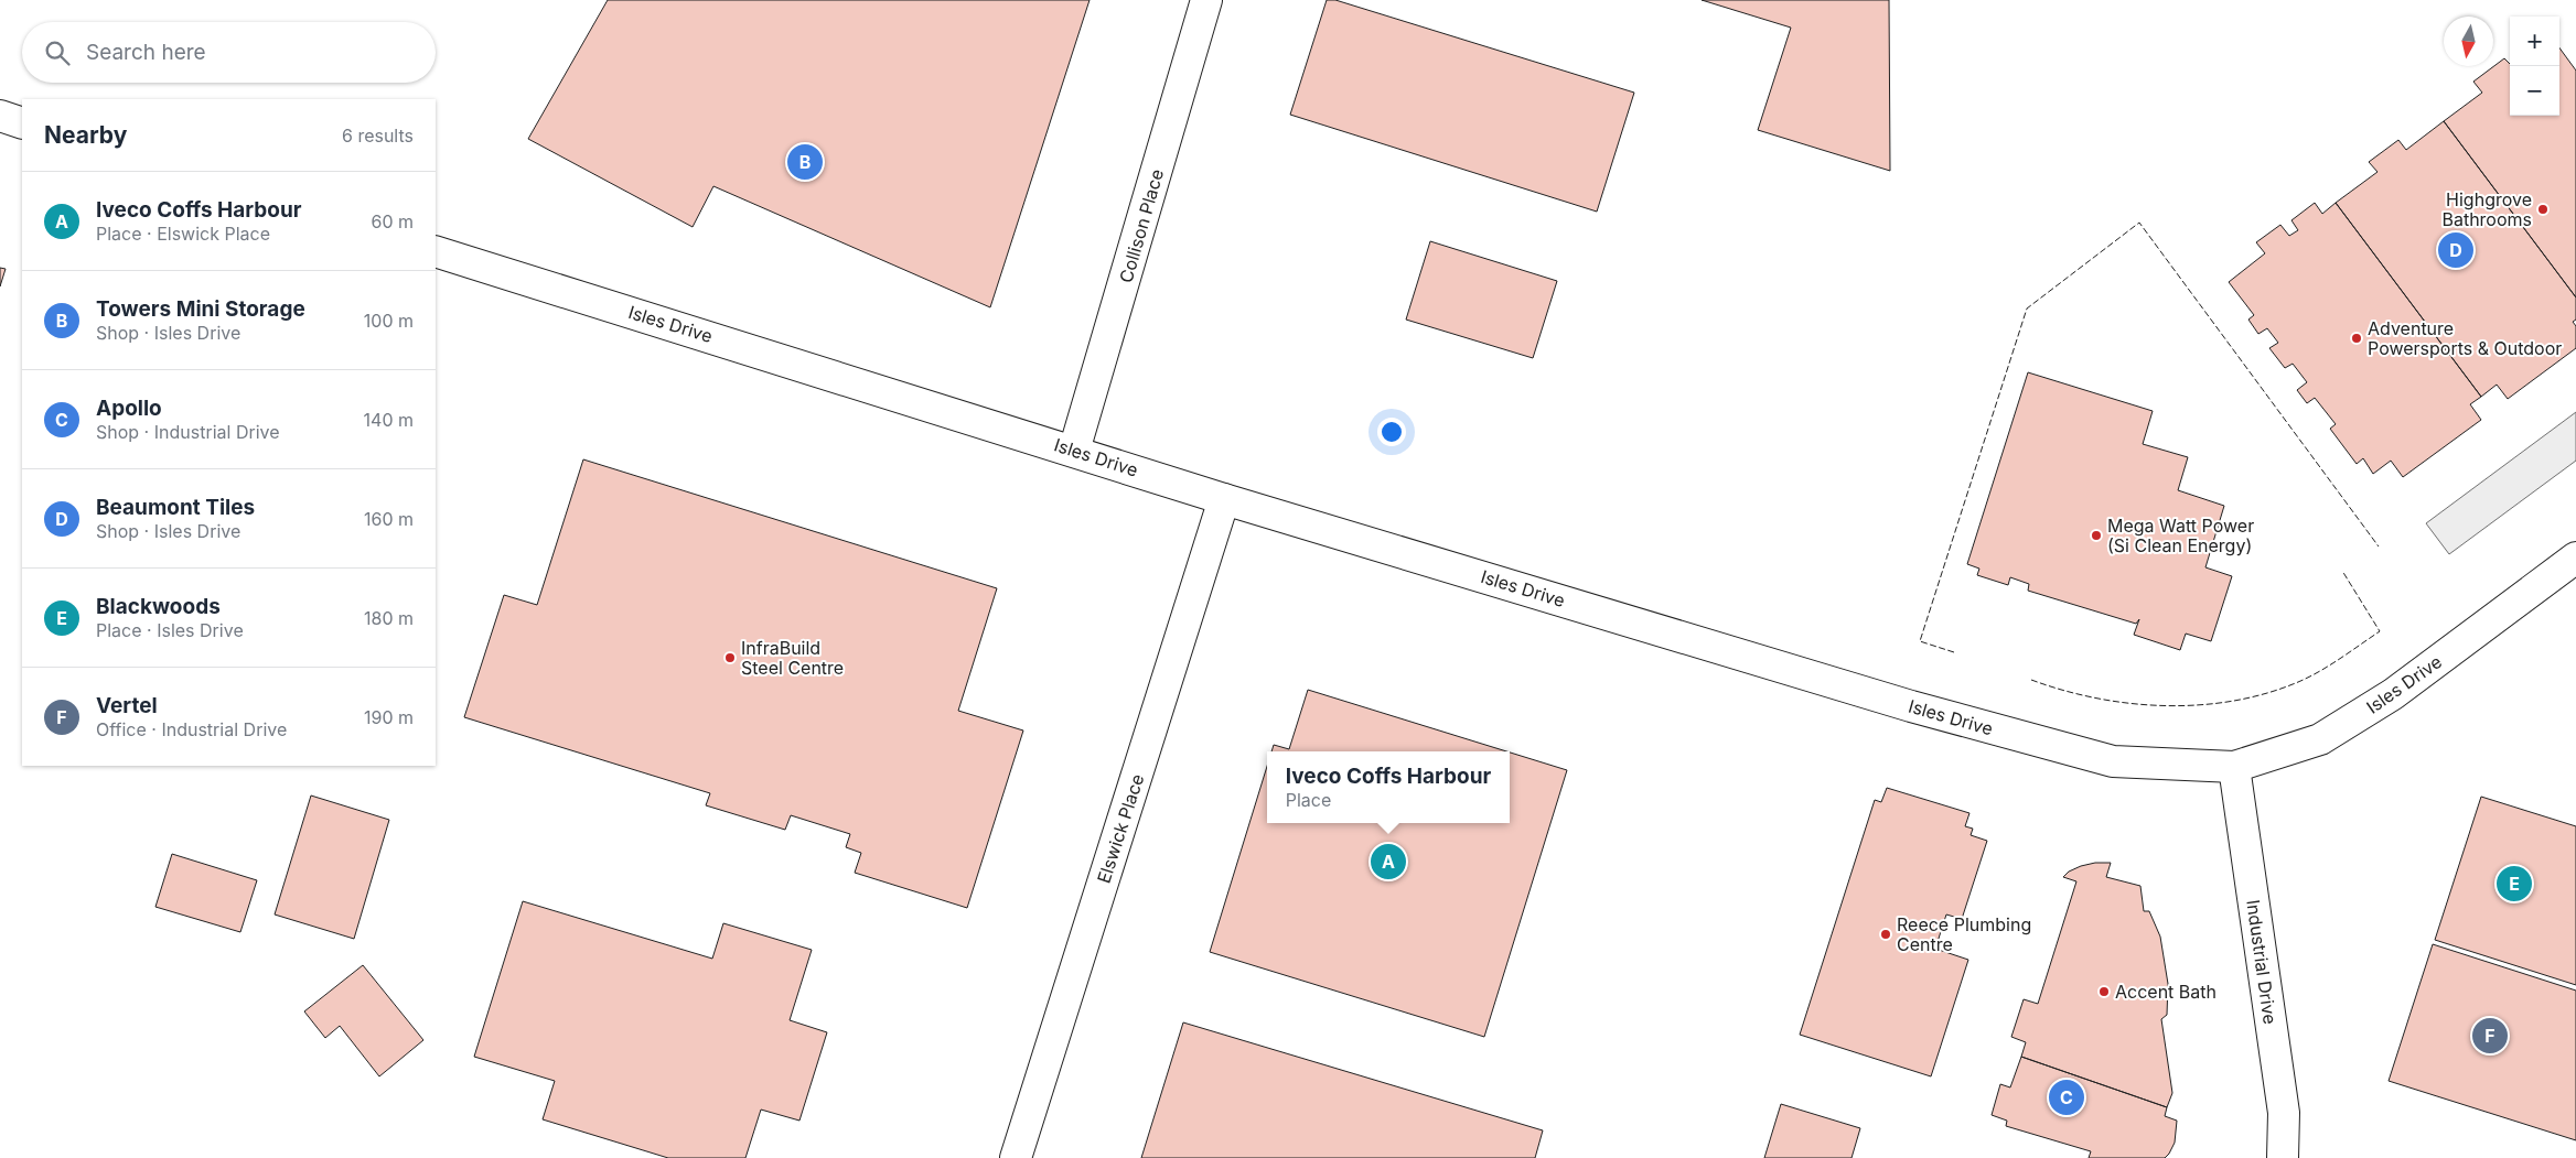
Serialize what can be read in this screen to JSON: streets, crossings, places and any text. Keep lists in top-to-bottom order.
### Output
{
  "streets": {
    "street": [
      "Collison Place",
      "Isles Drive",
      "Elswick Place",
      "Industrial Drive"
    ]
  },
  "crossings": [
    ["Collison Place", "Isles Drive"],
    ["Isles Drive", "Elswick Place"],
    ["Isles Drive", "Industrial Drive"]
  ],
  "places": [
    "Highgrove Bathrooms",
    "Adventure Powersports & Outdoor",
    "Mega Watt Power (Si Clean Energy)",
    "InfraBuild Steel Centre",
    "Reece Plumbing Centre",
    "Accent Bath"
  ],
  "north": "bottom",
  "page": {
    "map_buttons": ["+", "−"],
    "search": "Search here",
    "heading": ["Nearby", "6 results"],
    "pins": [
      "B",
      "D",
      "A",
      "E",
      "F",
      "C"
    ],
    "list": [
      {
        "mark": "A",
        "name": "Iveco Coffs Harbour",
        "note": "Place · Elswick Place",
        "value": "60 m"
      },
      {
        "mark": "B",
        "name": "Towers Mini Storage",
        "note": "Shop · Isles Drive",
        "value": "100 m"
      },
      {
        "mark": "C",
        "name": "Apollo",
        "note": "Shop · Industrial Drive",
        "value": "140 m"
      },
      {
        "mark": "D",
        "name": "Beaumont Tiles",
        "note": "Shop · Isles Drive",
        "value": "160 m"
      },
      {
        "mark": "E",
        "name": "Blackwoods",
        "note": "Place · Isles Drive",
        "value": "180 m"
      },
      {
        "mark": "F",
        "name": "Vertel",
        "note": "Office · Industrial Drive",
        "value": "190 m"
      }
    ],
    "popup": ["Iveco Coffs Harbour", "Place"]
  }
}
